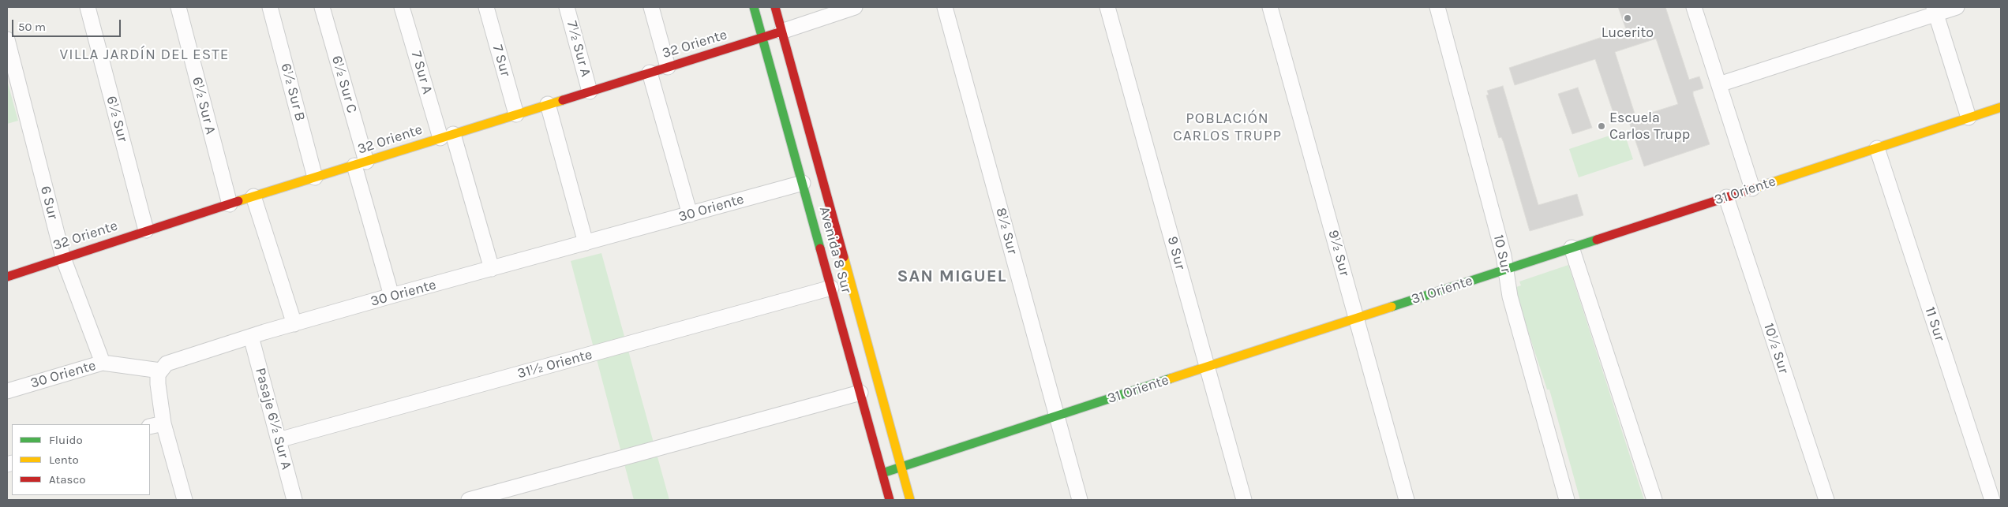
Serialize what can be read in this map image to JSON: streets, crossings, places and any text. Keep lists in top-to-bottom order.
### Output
{
  "streets": {
    "street": [
      "32 Oriente",
      "7½ Sur A",
      "7 Sur",
      "7 Sur A",
      "6½ Sur C",
      "6½ Sur B",
      "6½ Sur A",
      "6½ Sur",
      "31 Oriente",
      "6 Sur",
      "30 Oriente",
      "8½ Sur",
      "Avenida 8 Sur",
      "9 Sur",
      "9½ Sur",
      "10 Sur",
      "11 Sur",
      "10½ Sur",
      "31½ Oriente",
      "Pasaje 6½ Sur A"
    ]
  },
  "crossings": [
    ["32 Oriente", "7½ Sur A"],
    ["32 Oriente", "7 Sur"],
    ["32 Oriente", "7 Sur A"],
    ["32 Oriente", "6½ Sur C"],
    ["32 Oriente", "6½ Sur B"],
    ["32 Oriente", "6½ Sur A"],
    ["32 Oriente", "6½ Sur"],
    ["32 Oriente", "6 Sur"],
    ["32 Oriente", "Avenida 8 Sur"],
    ["7 Sur A", "30 Oriente"],
    ["6½ Sur C", "30 Oriente"],
    ["31 Oriente", "8½ Sur"],
    ["31 Oriente", "Avenida 8 Sur"],
    ["31 Oriente", "9 Sur"],
    ["31 Oriente", "9½ Sur"],
    ["31 Oriente", "10 Sur"],
    ["31 Oriente", "11 Sur"],
    ["31 Oriente", "10½ Sur"],
    ["6 Sur", "30 Oriente"],
    ["30 Oriente", "Avenida 8 Sur"],
    ["30 Oriente", "Pasaje 6½ Sur A"],
    ["Avenida 8 Sur", "31½ Oriente"],
    ["31½ Oriente", "Pasaje 6½ Sur A"]
  ],
  "districts": ["VILLA JARDÍN DEL ESTE", "POBLACIÓN CARLOS TRUPP", "SAN MIGUEL"],
  "places": ["Lucerito", "Escuela Carlos Trupp"],
  "legend": ["Fluido", "Lento", "Atasco"],
  "scale_bar": "50 m"
}
